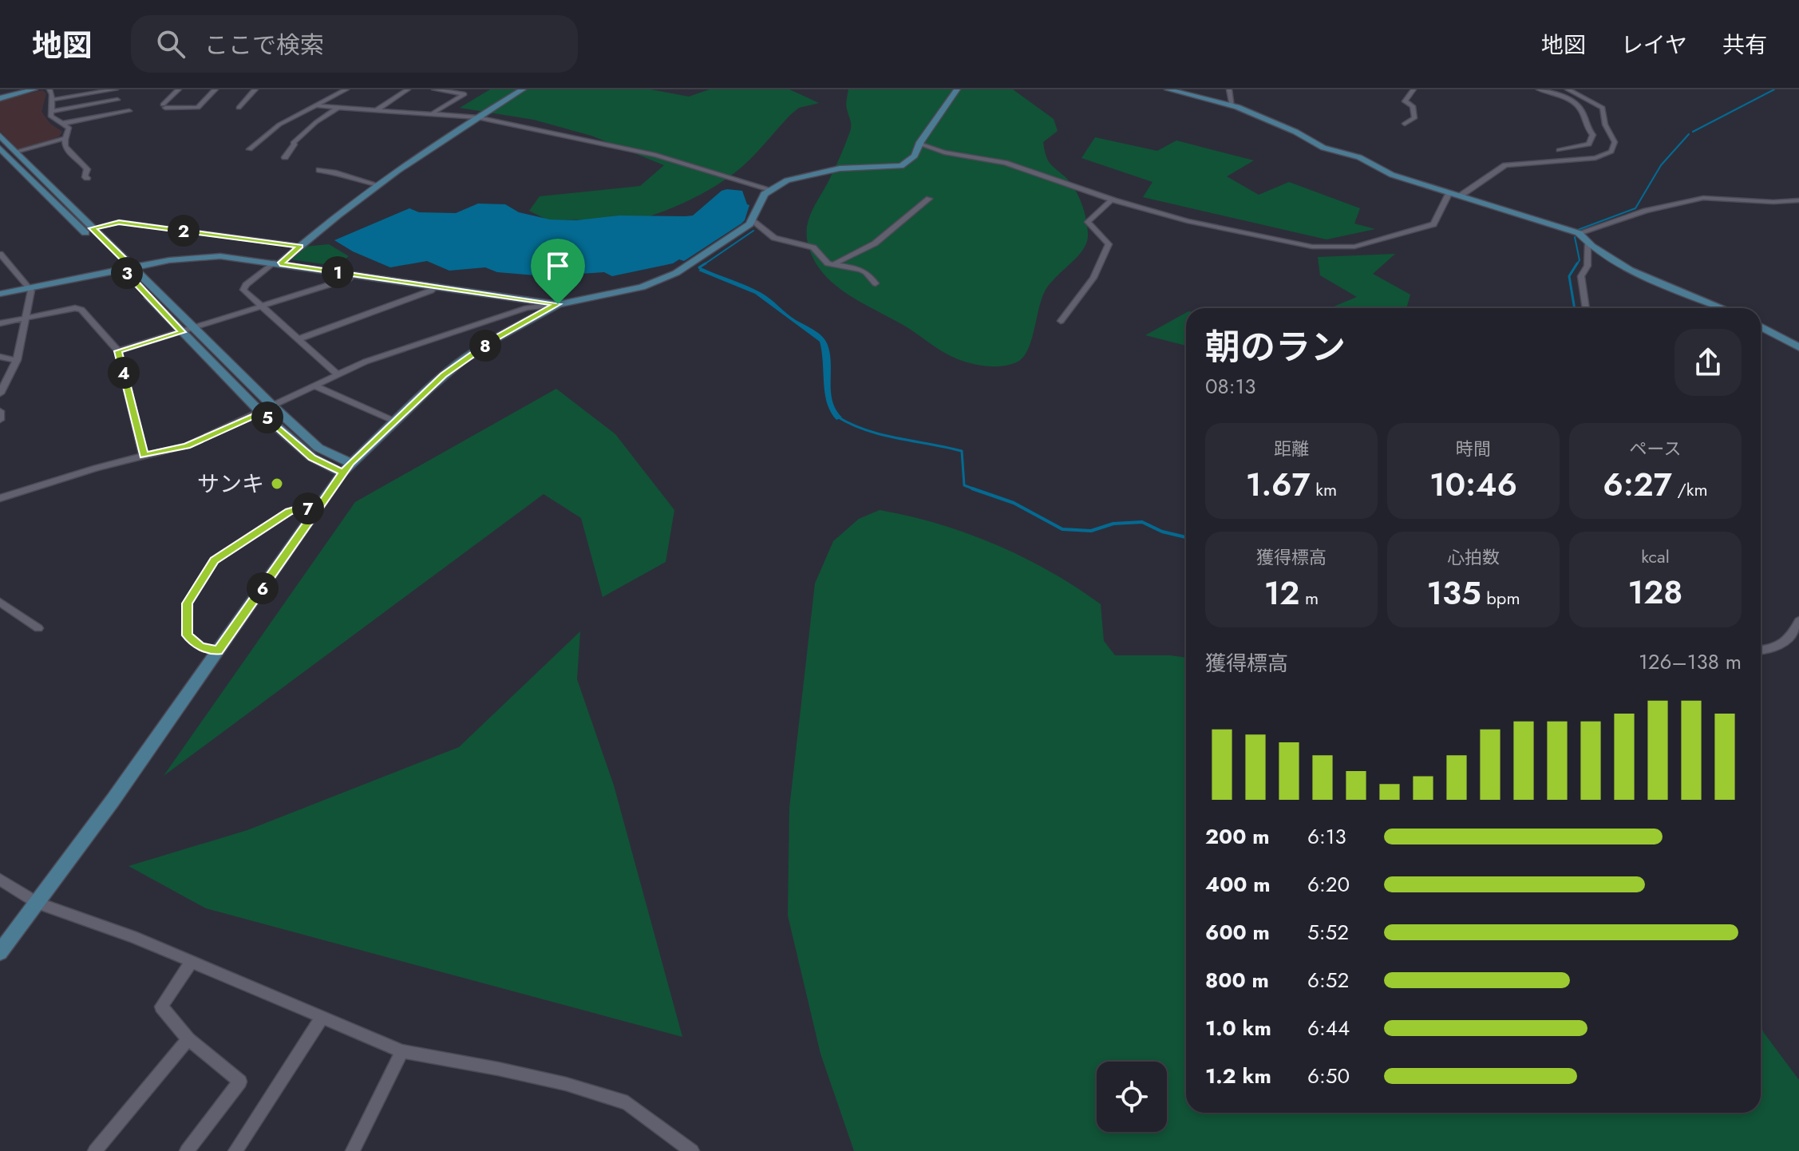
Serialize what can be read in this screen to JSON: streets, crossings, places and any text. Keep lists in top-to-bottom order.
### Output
{
  "places": ["サンキ"],
  "page": {
    "header": "地図",
    "search": "ここで検索",
    "nav": ["地図", "レイヤ", "共有"],
    "pins": [
      "2",
      "1",
      "3",
      "8",
      "4",
      "5",
      "7",
      "6"
    ],
    "heading": ["朝のラン", "08:13"],
    "stats": [
      ["距離", "1.67 km"],
      ["時間", "10:46"],
      ["ペース", "6:27 /km"],
      ["獲得標高", "12 m"],
      ["心拍数", "135 bpm"],
      ["kcal", "128"]
    ],
    "chart": ["獲得標高", "126–138 m"],
    "list": [
      {
        "name": "200 m",
        "note": "6:13"
      },
      {
        "name": "400 m",
        "note": "6:20"
      },
      {
        "name": "600 m",
        "note": "5:52"
      },
      {
        "name": "800 m",
        "note": "6:52"
      },
      {
        "name": "1.0 km",
        "note": "6:44"
      },
      {
        "name": "1.2 km",
        "note": "6:50"
      }
    ]
  }
}
